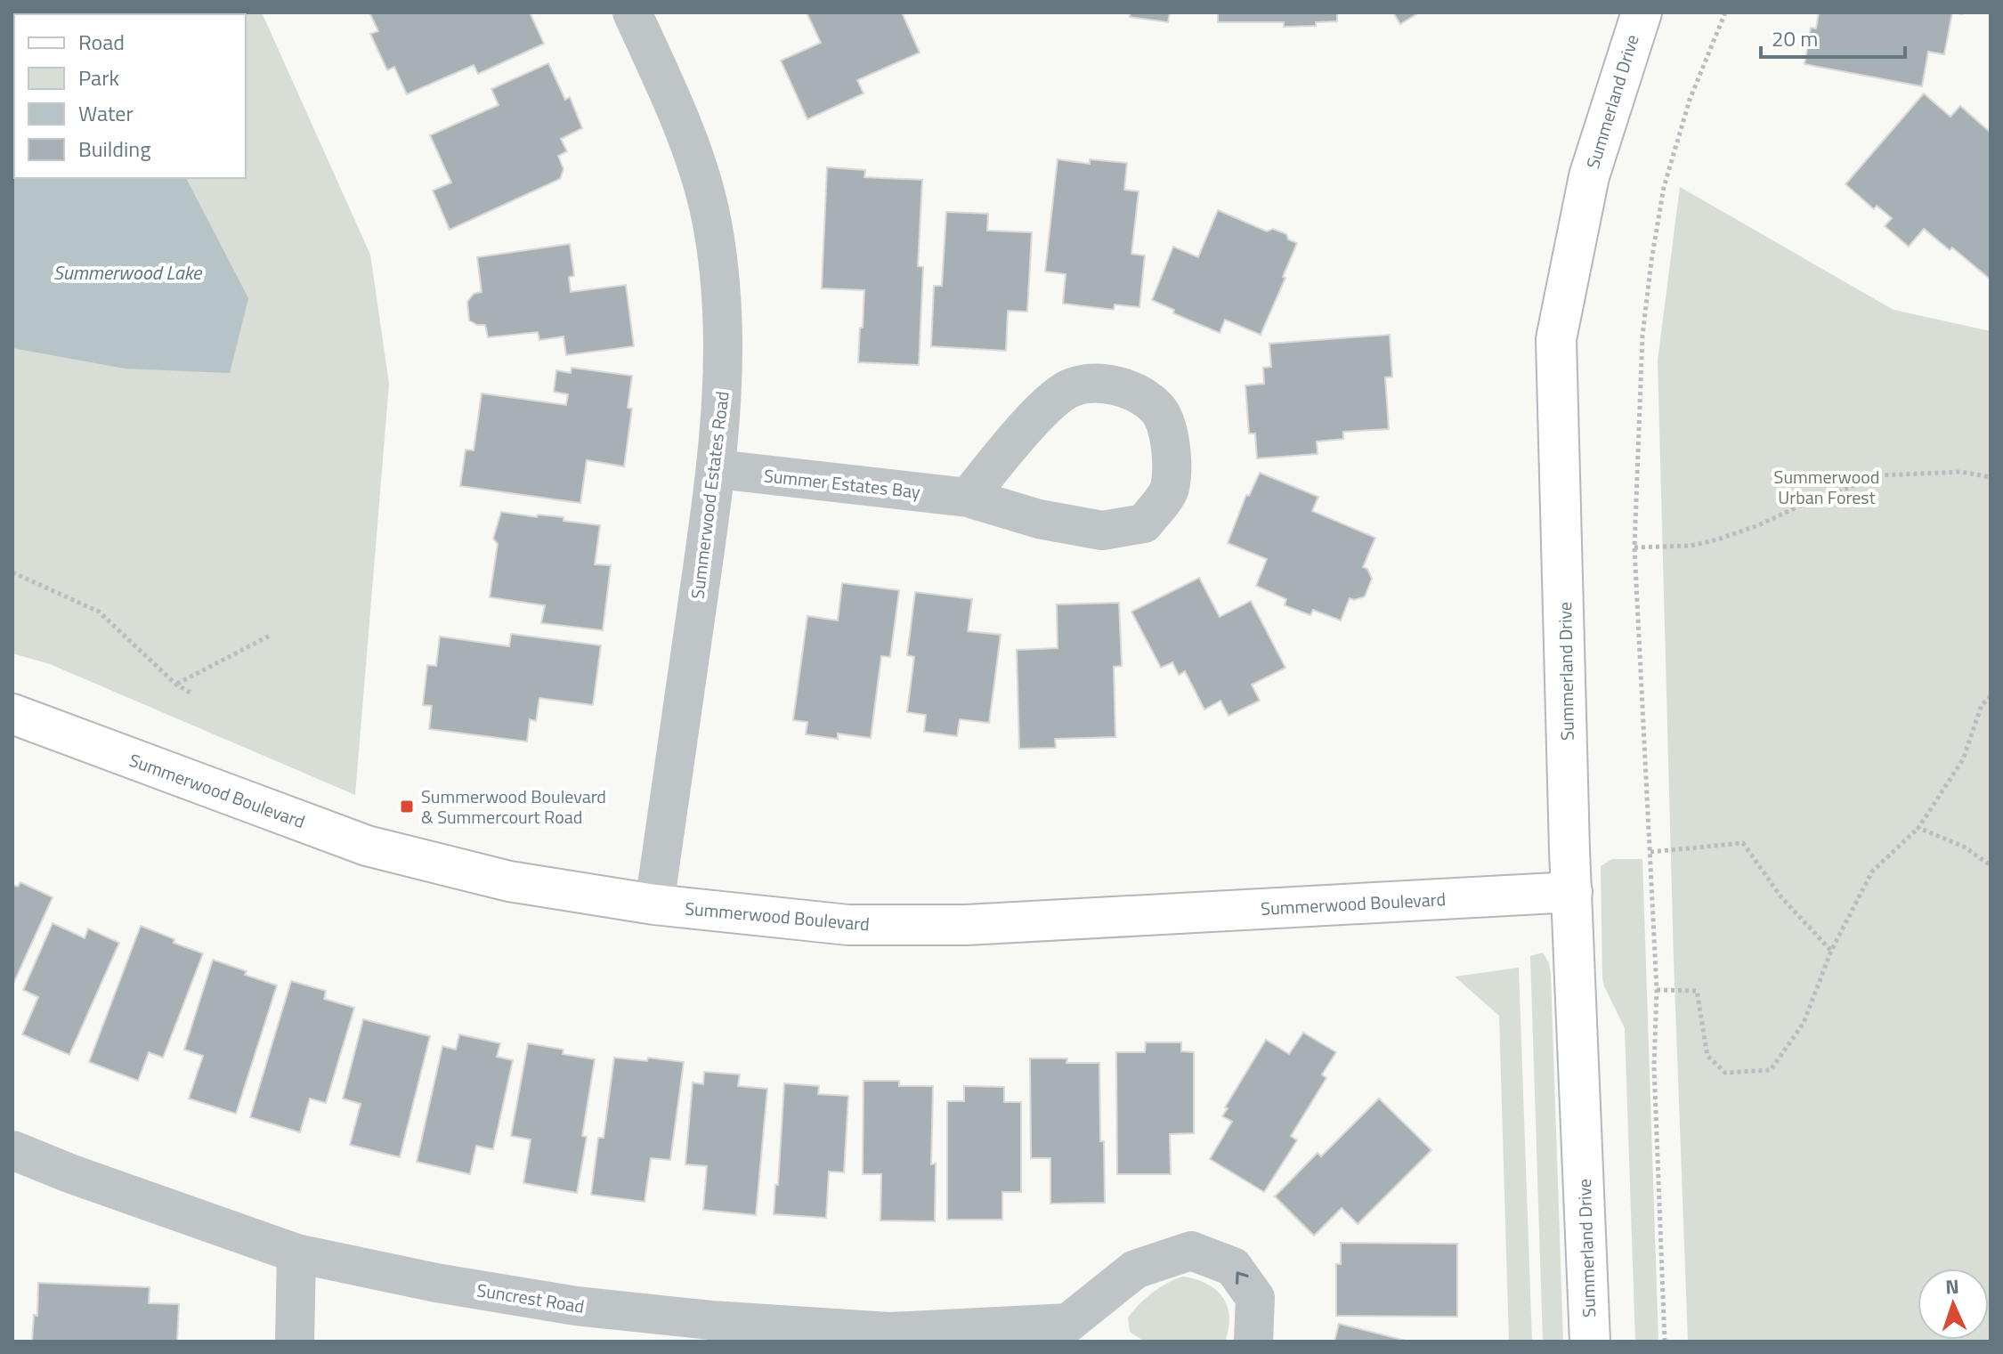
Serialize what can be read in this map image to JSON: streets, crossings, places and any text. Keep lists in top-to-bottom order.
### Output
{
  "streets": {
    "street": [
      "Summerland Drive",
      "Summer Estates Bay",
      "Summerwood Estates Road",
      "Summerwood Boulevard",
      "Suncrest Road"
    ]
  },
  "crossings": [
    ["Summerland Drive", "Summerwood Boulevard"],
    ["Summer Estates Bay", "Summerwood Estates Road"],
    ["Summerwood Estates Road", "Summerwood Boulevard"]
  ],
  "water": ["Summerwood Lake"],
  "parks": ["Summerwood Urban Forest"],
  "places": {
    "transit": ["Summerwood Boulevard & Summercourt Road"]
  },
  "legend": [
    "Road",
    "Park",
    "Water",
    "Building"
  ],
  "scale_bar": "20 m",
  "north": "top"
}
